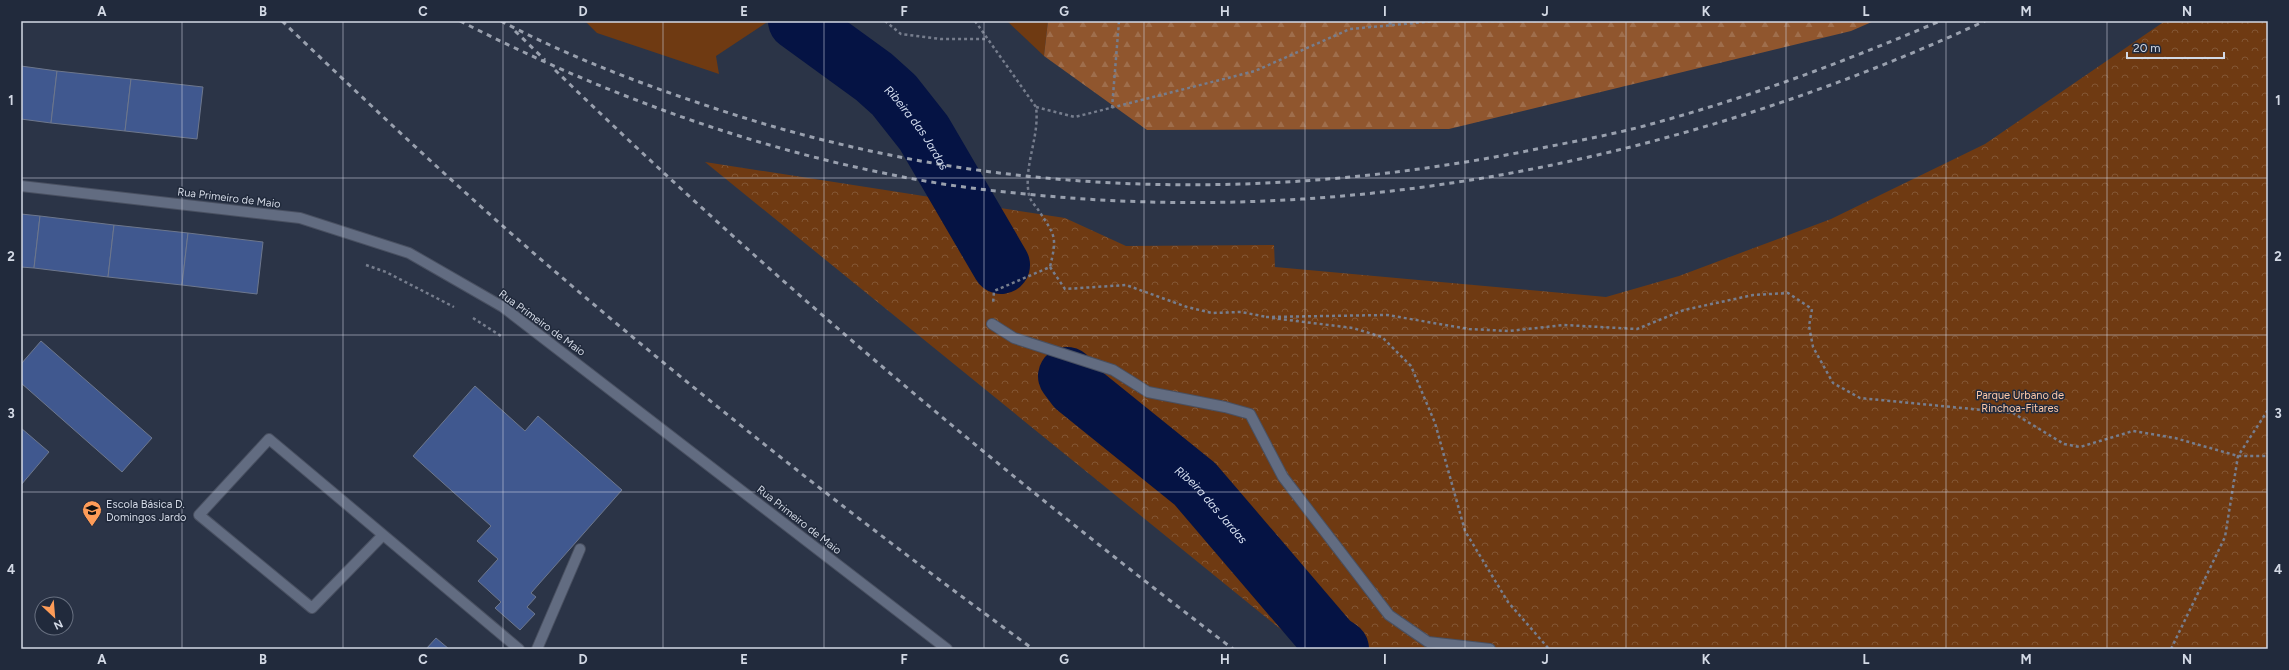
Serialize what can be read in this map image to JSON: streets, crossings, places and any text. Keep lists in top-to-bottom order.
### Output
{
  "streets": {
    "street": ["Rua Primeiro de Maio"]
  },
  "water": ["Ribeira das Jardas"],
  "parks": ["Parque Urbano de Rinchoa-Fitares"],
  "places": {
    "school or university": ["Escola Básica D. Domingos Jardo"]
  },
  "scale_bar": "20 m",
  "north": "bottom right",
  "grid": {
    "columns": [
      "A",
      "B",
      "C",
      "D",
      "E",
      "F",
      "G",
      "H",
      "I",
      "J",
      "K",
      "L",
      "M",
      "N"
    ],
    "rows": [
      "1",
      "2",
      "3",
      "4"
    ]
  }
}
